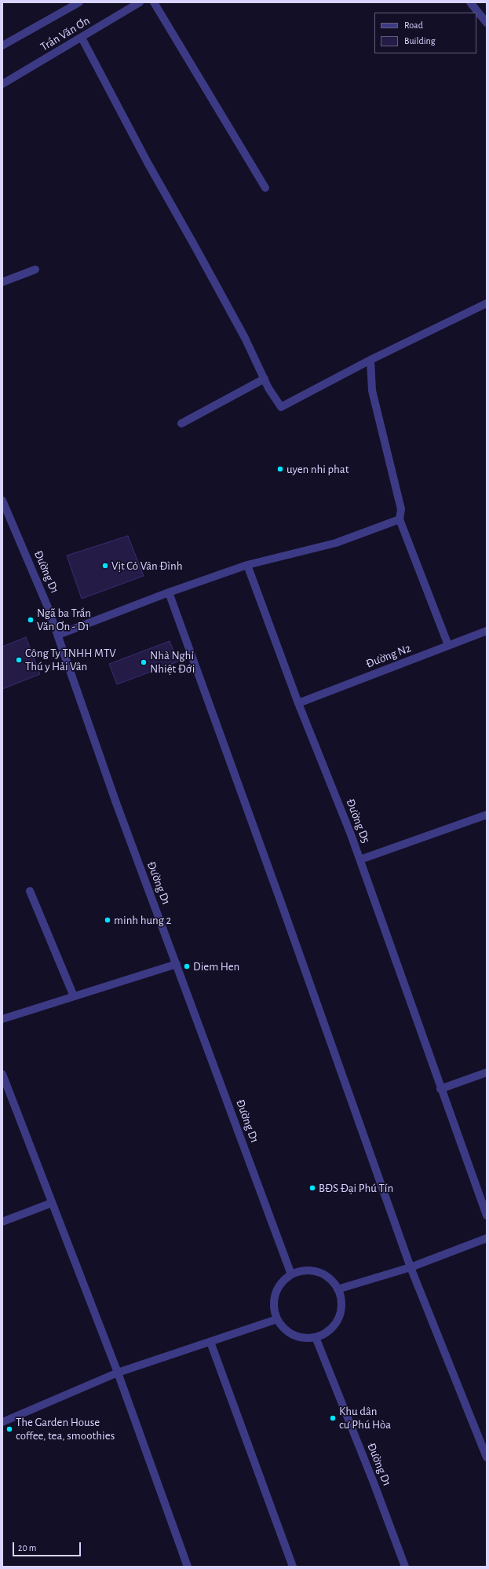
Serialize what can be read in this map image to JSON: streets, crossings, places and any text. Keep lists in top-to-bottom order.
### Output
{
  "streets": {
    "street": [
      "Trần Văn Ơn",
      "Đường D1",
      "Đường N2",
      "Đường D5"
    ]
  },
  "crossings": [
    ["Đường N2", "Đường D5"]
  ],
  "places": [
    "uyen nhi phat",
    "Vịt Cỏ Vân Đình",
    "Ngã ba Trần Văn Ơn - D1",
    "Công Ty TNHH MTV Thú y Hải Vân",
    "Nhà Nghỉ Nhiệt Đới",
    "minh hung 2",
    "Diem Hen",
    "BĐS Đại Phú Tín",
    "Khu dân cư Phú Hòa",
    "The Garden House coffee, tea, smoothies"
  ],
  "legend": ["Road", "Building"],
  "scale_bar": "20 m"
}
